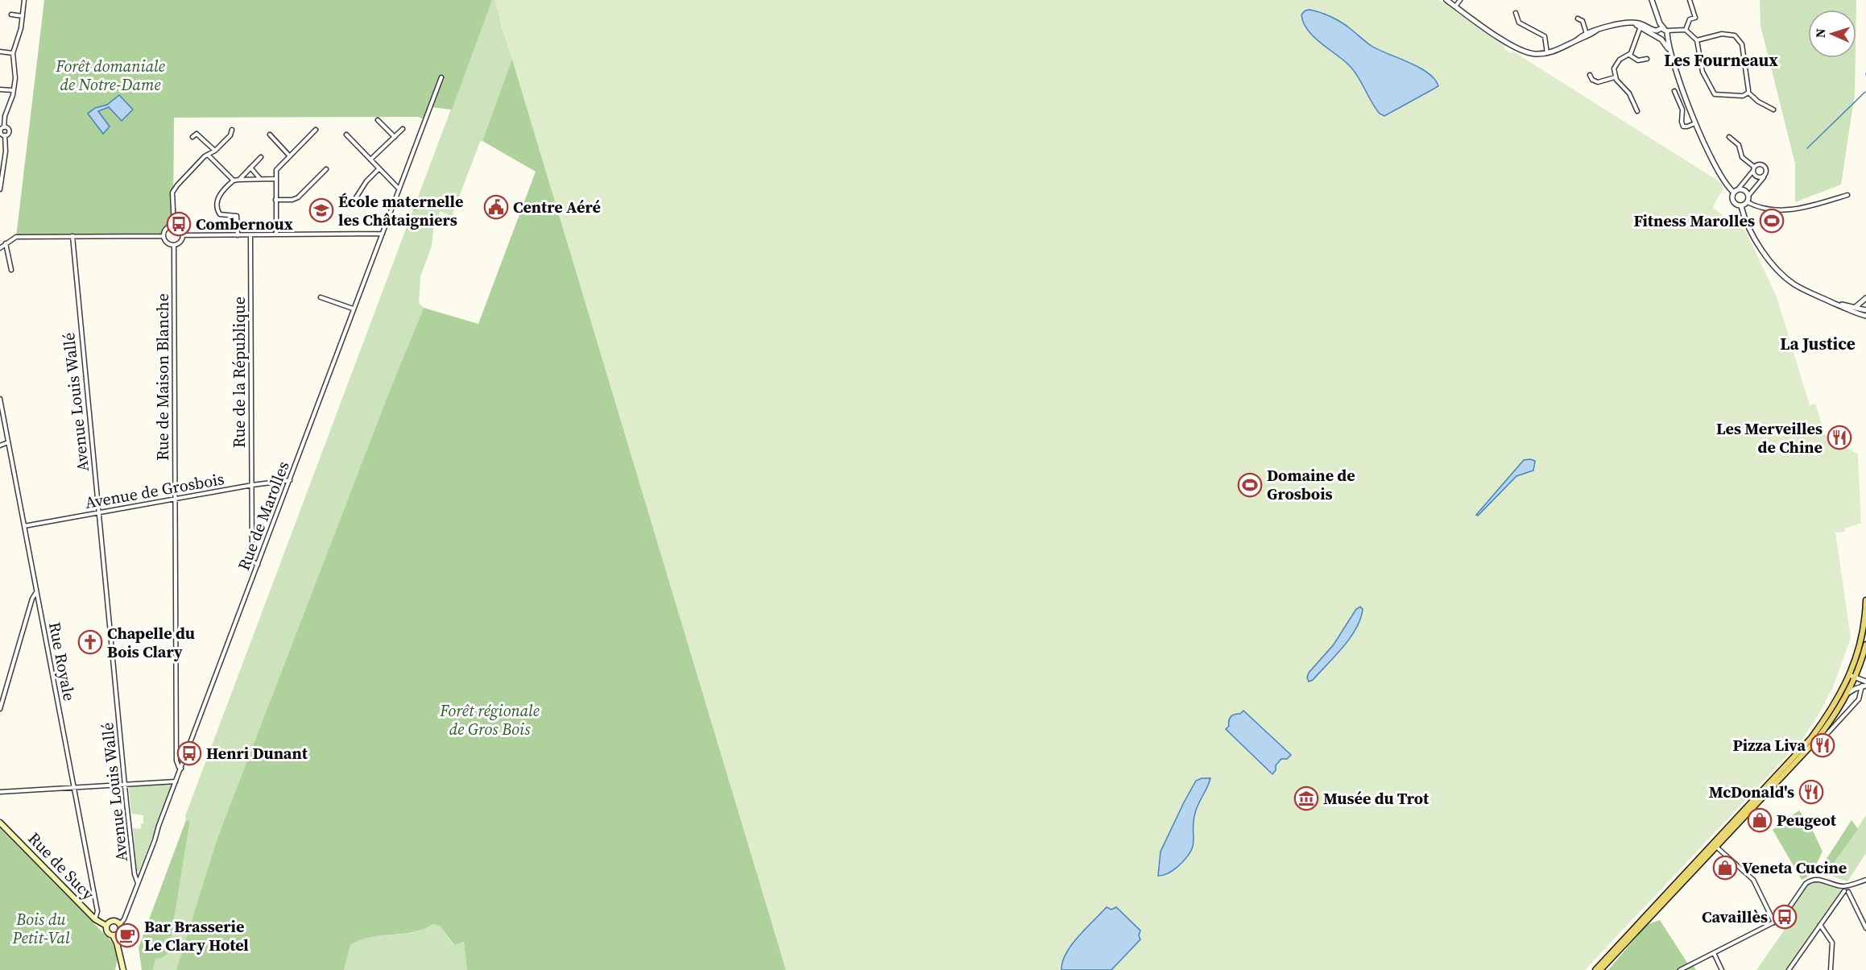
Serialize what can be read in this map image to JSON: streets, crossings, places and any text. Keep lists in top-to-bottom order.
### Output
{
  "streets": {
    "main road": ["Rue de Sucy"],
    "street": [
      "Rue de la République",
      "Rue de Maison Blanche",
      "Avenue Louis Wallé",
      "Avenue de Grosbois",
      "Rue de Marolles",
      "Rue Royale"
    ]
  },
  "crossings": [
    ["Rue de la République", "Avenue de Grosbois"],
    ["Rue de la République", "Rue de Marolles"],
    ["Rue de Maison Blanche", "Avenue de Grosbois"],
    ["Rue de Maison Blanche", "Rue de Marolles"],
    ["Avenue Louis Wallé", "Avenue de Grosbois"],
    ["Avenue Louis Wallé", "Rue de Marolles"],
    ["Avenue de Grosbois", "Rue de Marolles"],
    ["Avenue de Grosbois", "Rue Royale"],
    ["Rue de Marolles", "Rue de Sucy"],
    ["Rue Royale", "Rue de Sucy"]
  ],
  "districts": ["Les Fourneaux", "La Justice"],
  "parks": ["Forêt domaniale de Notre-Dame", "Forêt régionale de Gros Bois", "Bois du Petit-Val"],
  "places": {
    "public building": ["Centre Aéré"],
    "school or university": ["École maternelle les Châtaigniers"],
    "sports": ["Fitness Marolles", "Domaine de Grosbois"],
    "bus stop": ["Combernoux", "Henri Dunant", "Cavaillès"],
    "restaurant": ["Les Merveilles de Chine", "Pizza Liva", "McDonald's"],
    "church": ["Chapelle du Bois Clary"],
    "museum": ["Musée du Trot"],
    "shop": ["Peugeot", "Veneta Cucine"],
    "cafe": ["Bar Brasserie Le Clary Hotel"]
  },
  "north": "left"
}
